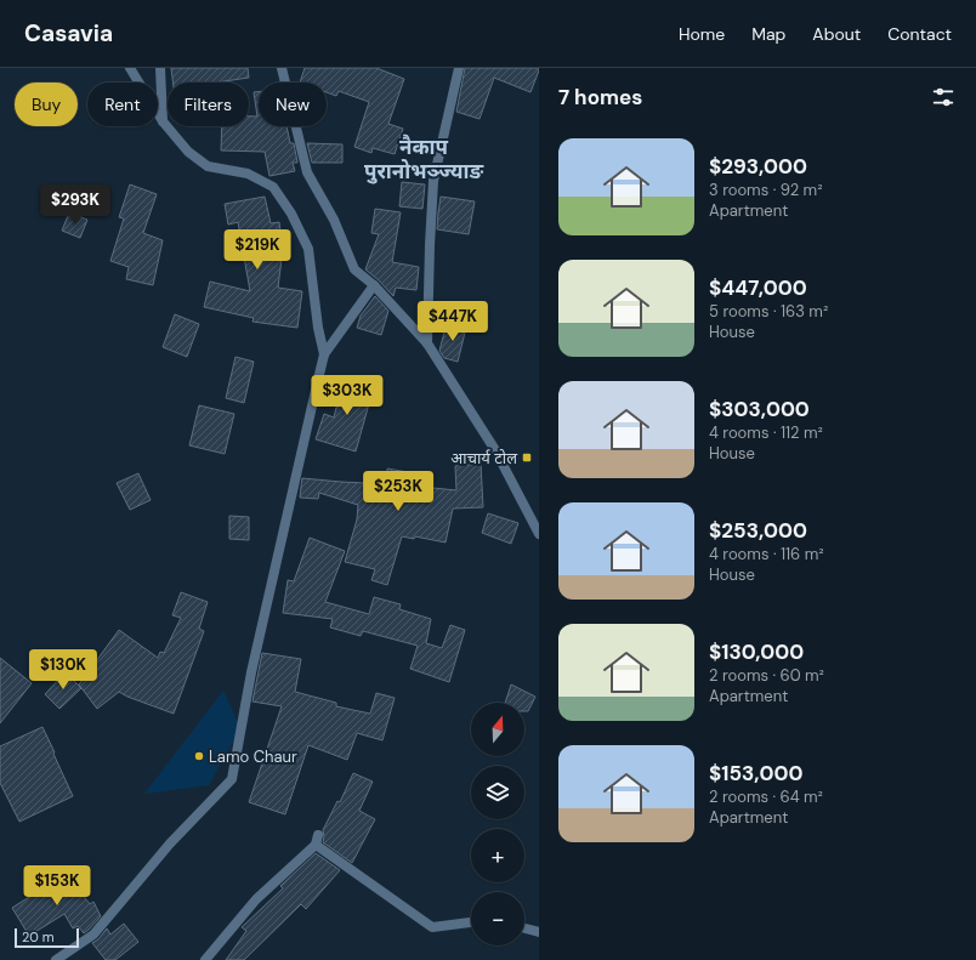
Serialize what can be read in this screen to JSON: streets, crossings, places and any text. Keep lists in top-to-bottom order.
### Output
{
  "districts": ["नैकाप पुरानोभञ्ज्याङ"],
  "places": {
    "transit": ["आचार्य टोल"],
    "other": ["Lamo Chaur"]
  },
  "scale_bar": "20 m",
  "north": "top",
  "page": {
    "header": "Casavia",
    "nav": [
      "Home",
      "Map",
      "About",
      "Contact"
    ],
    "heading": "7 homes",
    "chip": [
      "Buy",
      "Rent",
      "Filters",
      "New"
    ],
    "list": [
      {
        "name": "$293,000",
        "note": "3 rooms · 92 m² · Apartment"
      },
      {
        "name": "$447,000",
        "note": "5 rooms · 163 m² · House"
      },
      {
        "name": "$303,000",
        "note": "4 rooms · 112 m² · House"
      },
      {
        "name": "$253,000",
        "note": "4 rooms · 116 m² · House"
      },
      {
        "name": "$130,000",
        "note": "2 rooms · 60 m² · Apartment"
      },
      {
        "name": "$153,000",
        "note": "2 rooms · 64 m² · Apartment"
      }
    ],
    "price": [
      "$293K",
      "$219K",
      "$447K",
      "$303K",
      "$253K",
      "$130K",
      "$153K"
    ],
    "map_buttons": ["+", "−"],
    "scale": "20 m"
  }
}
